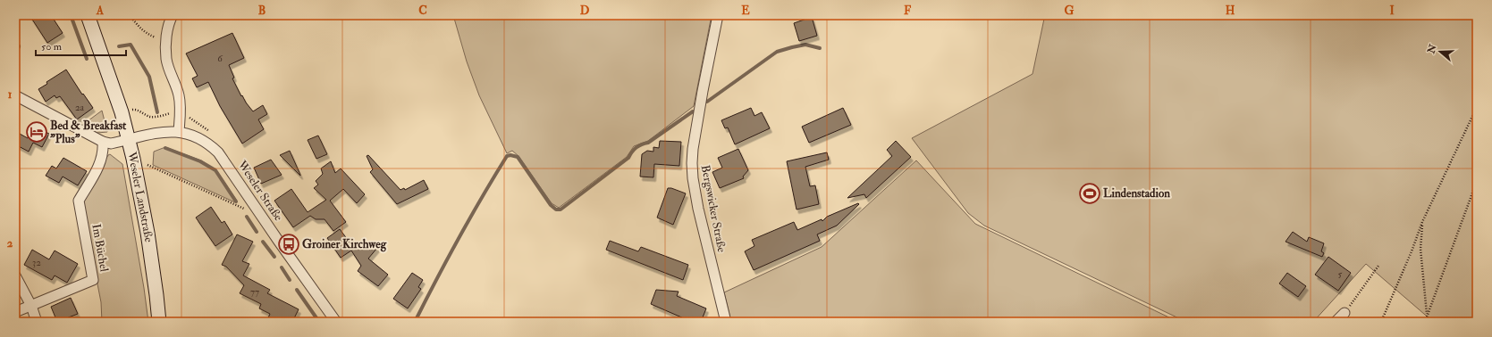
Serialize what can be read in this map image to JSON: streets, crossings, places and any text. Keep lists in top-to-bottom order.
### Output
{
  "streets": {
    "main road": ["Weseler Landstraße"],
    "street": ["Weseler Straße", "Bergswicker Straße", "Im Büchel"]
  },
  "crossings": [
    ["Weseler Straße", "Weseler Landstraße"]
  ],
  "places": {
    "hotel": ["Bed & Breakfast \"Plus\""],
    "sports": ["Lindenstadion"],
    "bus stop": ["Groiner Kirchweg"]
  },
  "house_numbers": [
    "6",
    "2a",
    "32",
    "5",
    "77"
  ],
  "scale_bar": "50 m",
  "north": "left",
  "grid": {
    "columns": [
      "A",
      "B",
      "C",
      "D",
      "E",
      "F",
      "G",
      "H",
      "I"
    ],
    "rows": ["1", "2"]
  }
}
